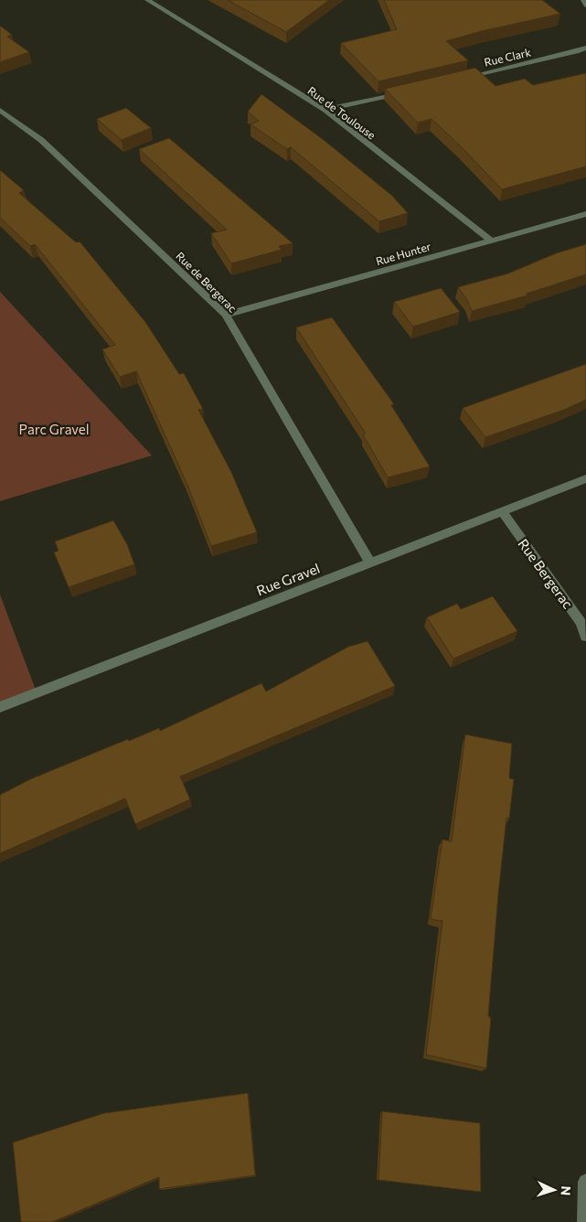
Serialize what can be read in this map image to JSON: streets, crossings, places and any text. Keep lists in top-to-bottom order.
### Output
{
  "streets": {
    "street": [
      "Rue Clark",
      "Rue de Toulouse",
      "Rue Hunter",
      "Rue de Bergerac",
      "Rue Bergerac",
      "Rue Gravel"
    ]
  },
  "crossings": [
    ["Rue de Toulouse", "Rue Hunter"],
    ["Rue Hunter", "Rue de Bergerac"],
    ["Rue de Bergerac", "Rue Gravel"],
    ["Rue Bergerac", "Rue Gravel"]
  ],
  "parks": ["Parc Gravel"],
  "north": "right"
}
